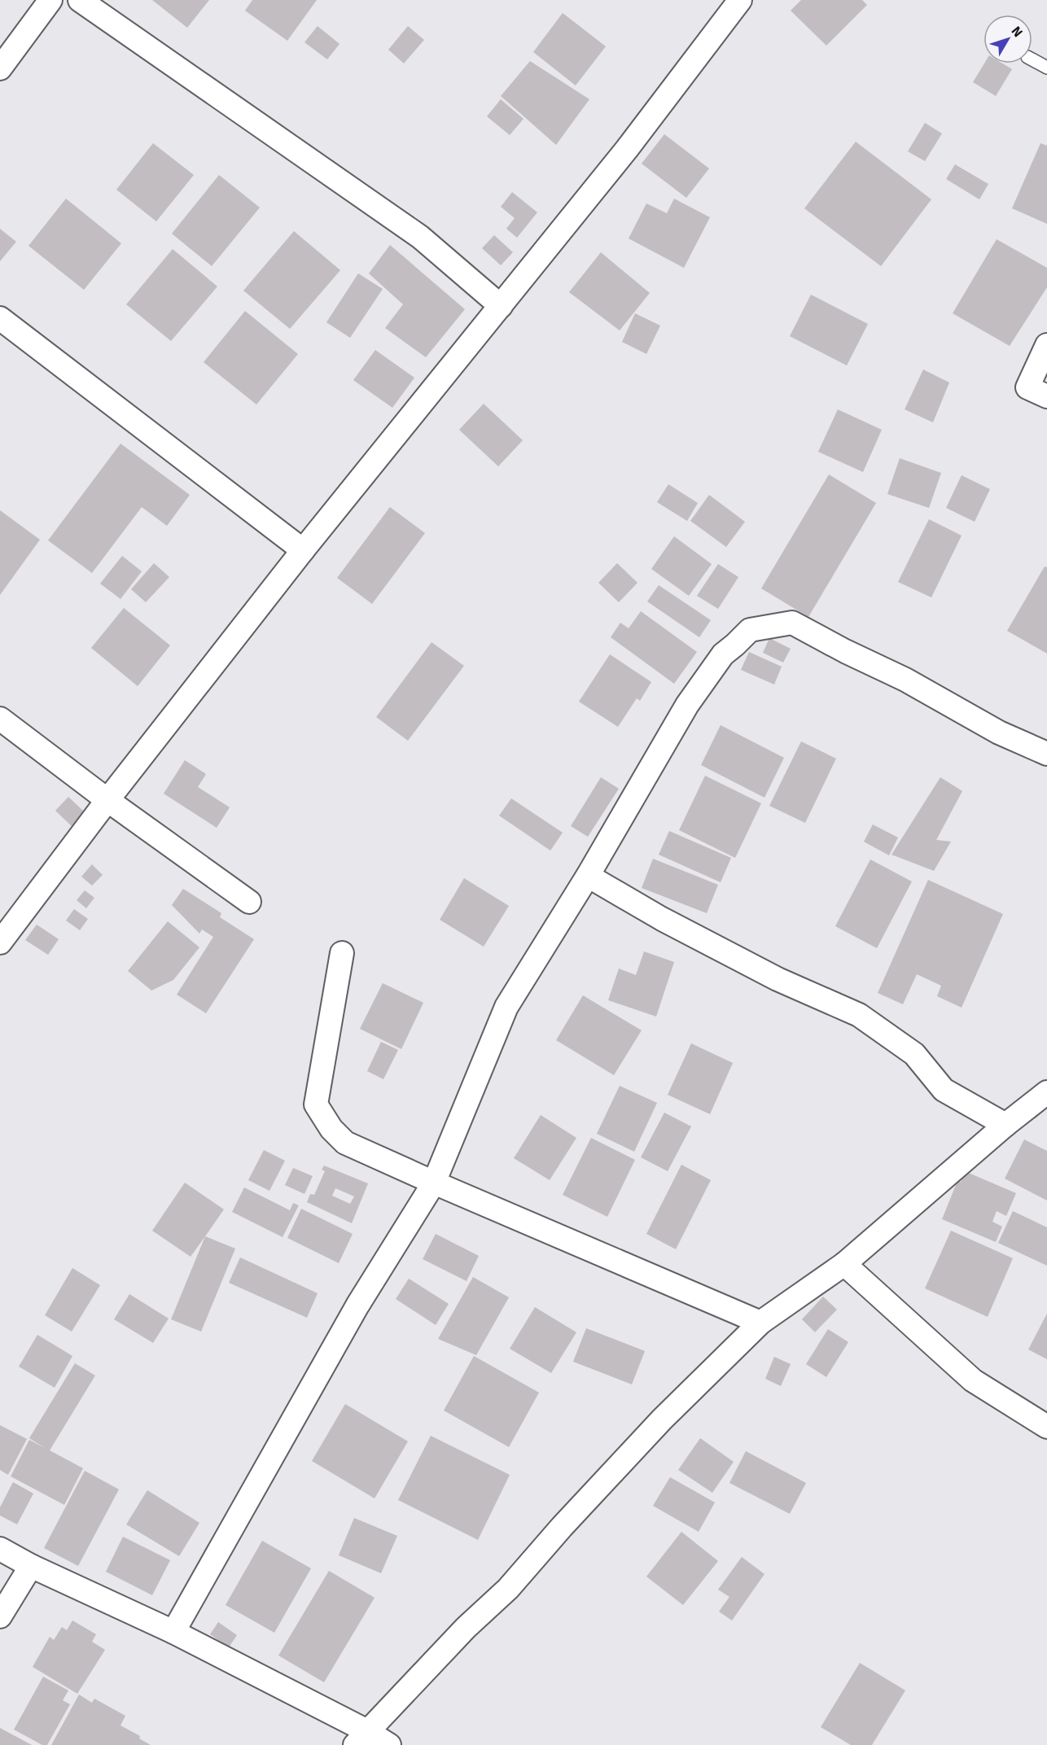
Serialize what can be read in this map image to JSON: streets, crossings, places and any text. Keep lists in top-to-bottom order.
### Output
{
  "north": "top right"
}
